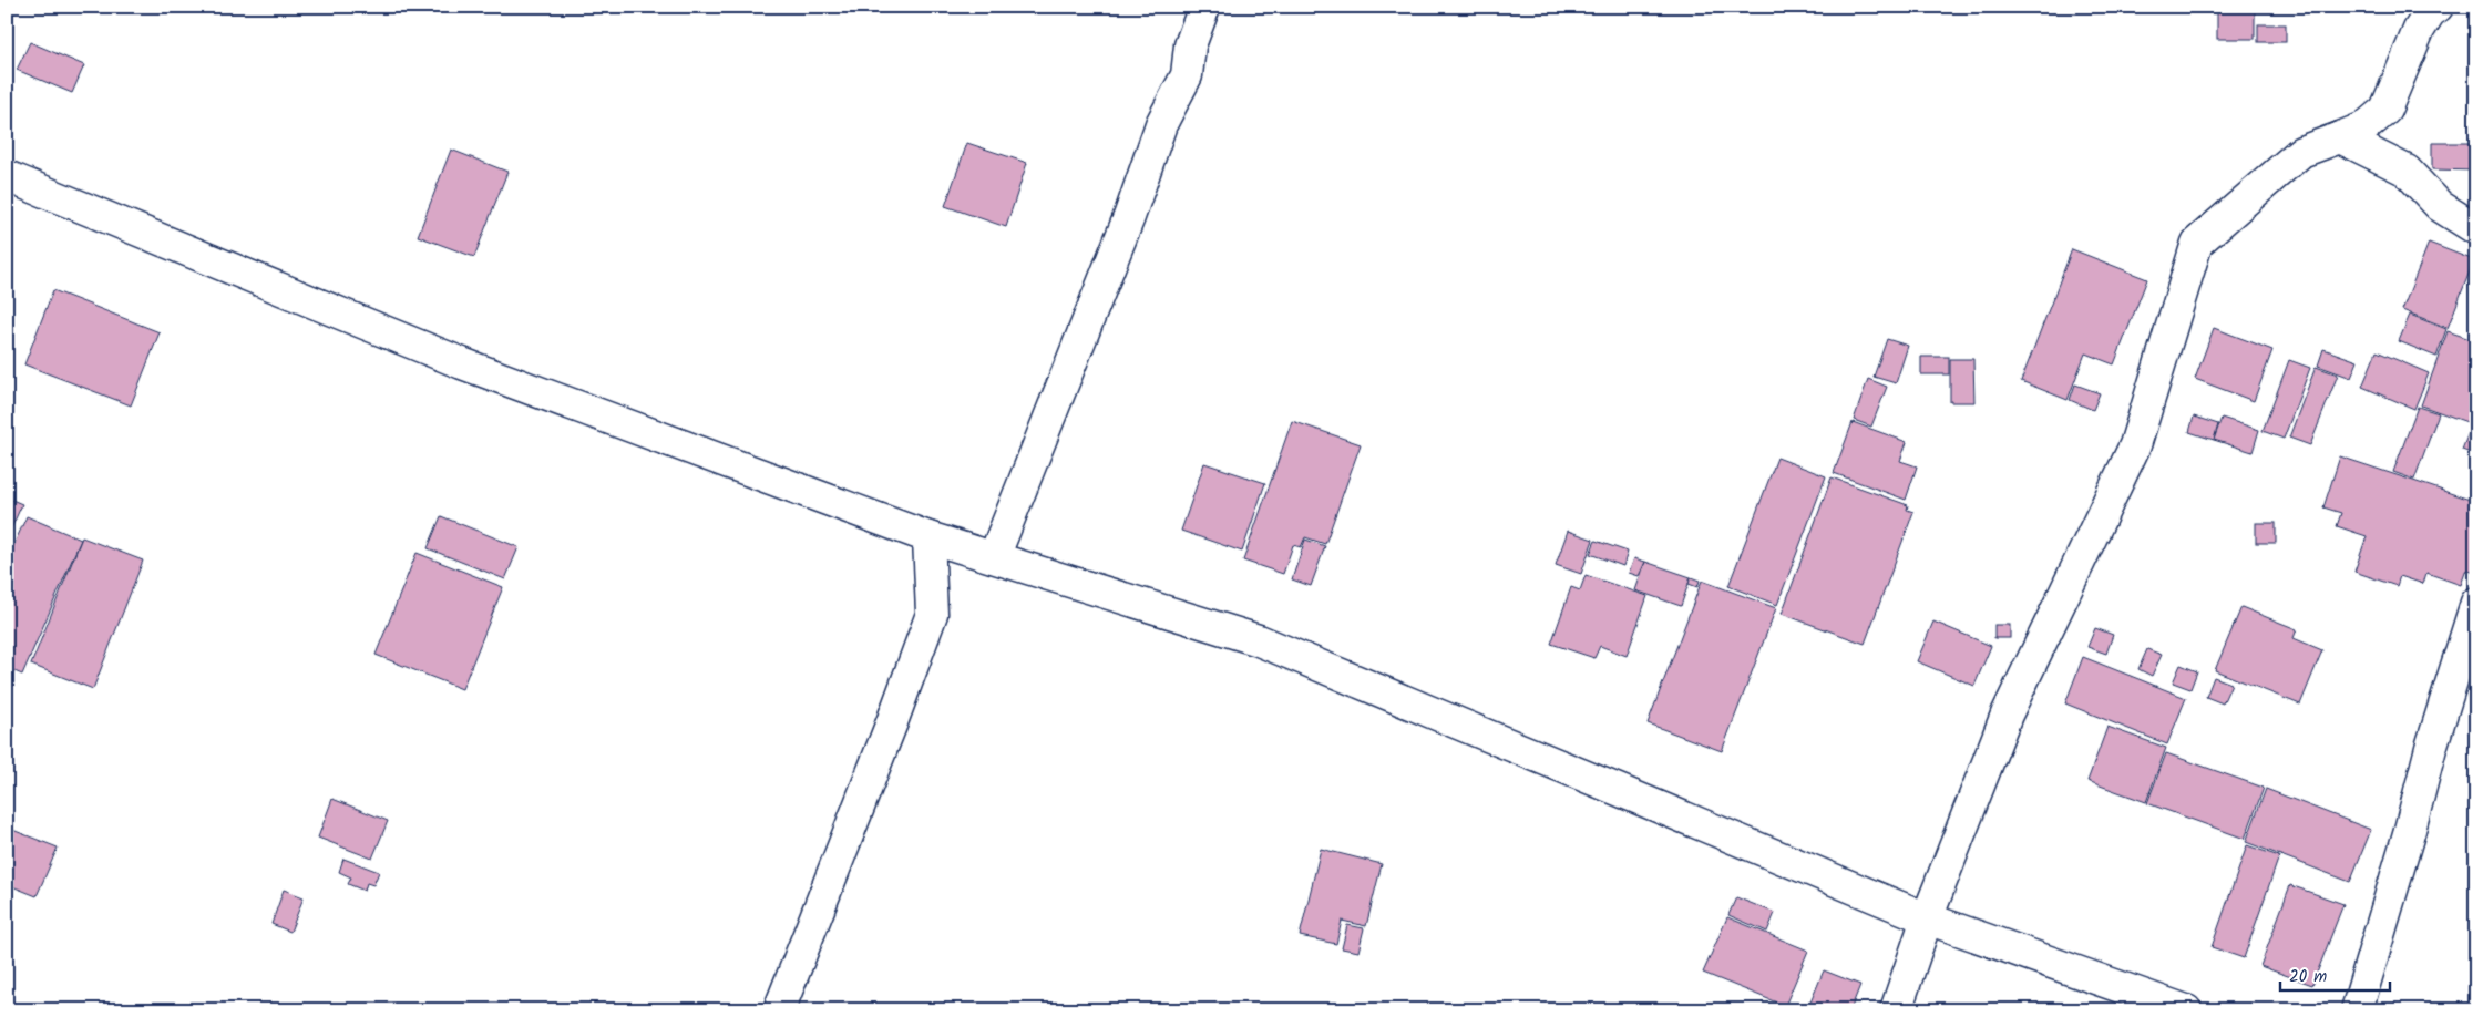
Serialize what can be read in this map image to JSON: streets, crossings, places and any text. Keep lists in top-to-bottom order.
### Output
{
  "scale_bar": "20 m"
}
